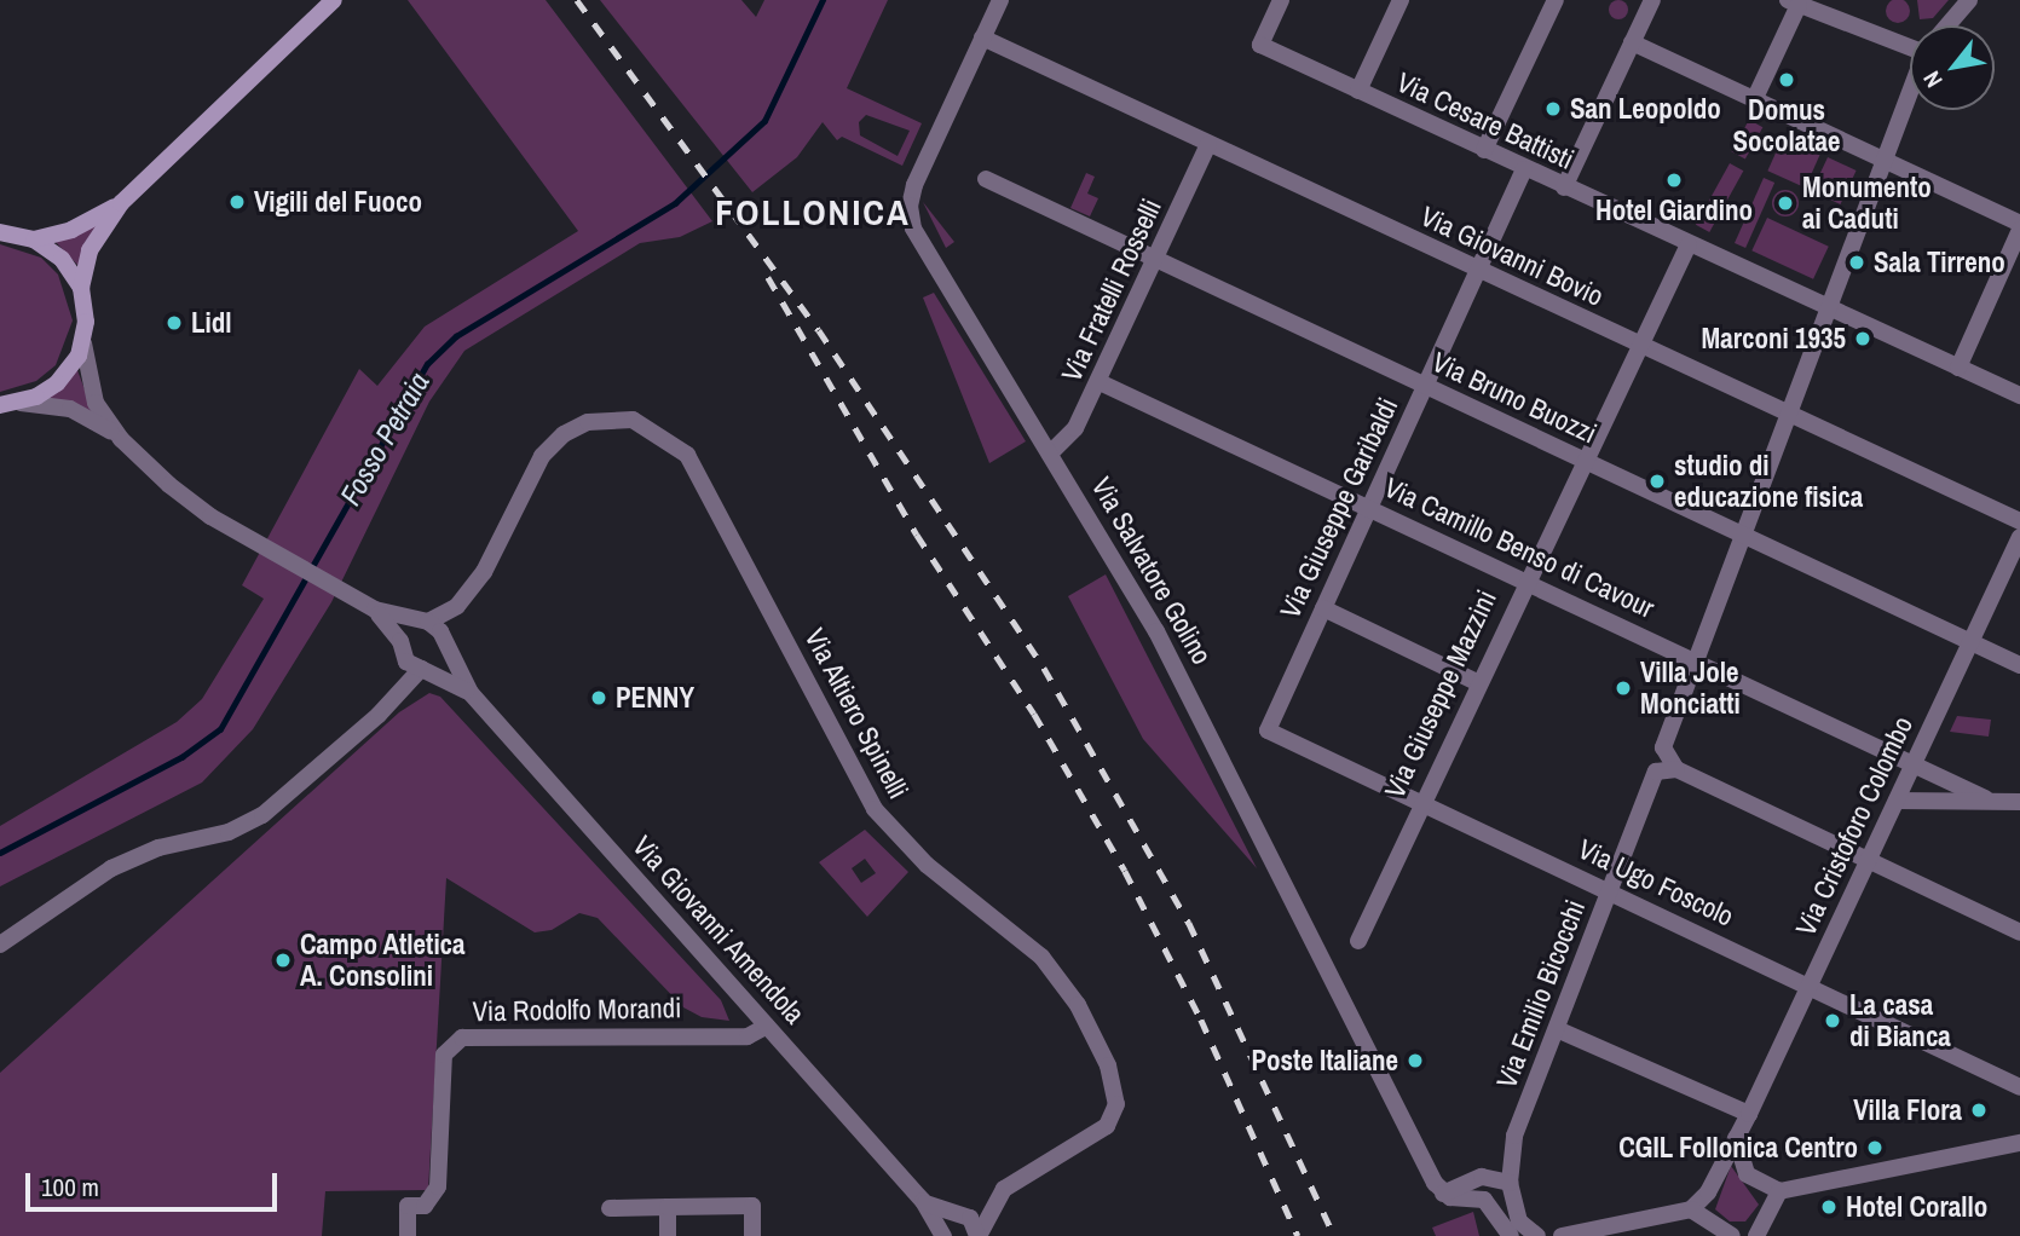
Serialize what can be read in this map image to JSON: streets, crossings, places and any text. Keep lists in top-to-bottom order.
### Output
{
  "streets": {
    "street": [
      "Via Cesare Battisti",
      "Via Giovanni Bovio",
      "Via Fratelli Rosselli",
      "Via Bruno Buozzi",
      "Via Giuseppe Garibaldi",
      "Via Camillo Benso di Cavour",
      "Via Salvatore Golino",
      "Via Giuseppe Mazzini",
      "Via Altiero Spinelli",
      "Via Cristoforo Colombo",
      "Via Ugo Foscolo",
      "Via Giovanni Amendola",
      "Via Emilio Bicocchi",
      "Via Rodolfo Morandi"
    ]
  },
  "crossings": [
    ["Via Cesare Battisti", "Via Giuseppe Garibaldi"],
    ["Via Cesare Battisti", "Via Giuseppe Mazzini"],
    ["Via Giovanni Bovio", "Via Fratelli Rosselli"],
    ["Via Giovanni Bovio", "Via Giuseppe Garibaldi"],
    ["Via Giovanni Bovio", "Via Salvatore Golino"],
    ["Via Giovanni Bovio", "Via Giuseppe Mazzini"],
    ["Via Fratelli Rosselli", "Via Bruno Buozzi"],
    ["Via Fratelli Rosselli", "Via Camillo Benso di Cavour"],
    ["Via Fratelli Rosselli", "Via Salvatore Golino"],
    ["Via Bruno Buozzi", "Via Giuseppe Garibaldi"],
    ["Via Bruno Buozzi", "Via Giuseppe Mazzini"],
    ["Via Bruno Buozzi", "Via Cristoforo Colombo"],
    ["Via Giuseppe Garibaldi", "Via Camillo Benso di Cavour"],
    ["Via Giuseppe Garibaldi", "Via Ugo Foscolo"],
    ["Via Camillo Benso di Cavour", "Via Giuseppe Mazzini"],
    ["Via Camillo Benso di Cavour", "Via Cristoforo Colombo"],
    ["Via Giuseppe Mazzini", "Via Ugo Foscolo"],
    ["Via Altiero Spinelli", "Via Giovanni Amendola"],
    ["Via Cristoforo Colombo", "Via Ugo Foscolo"],
    ["Via Ugo Foscolo", "Via Emilio Bicocchi"],
    ["Via Giovanni Amendola", "Via Rodolfo Morandi"]
  ],
  "districts": ["FOLLONICA"],
  "water": ["Fosso Petraia"],
  "places": [
    "Domus Socolatae",
    "San Leopoldo",
    "Hotel Giardino",
    "Vigili del Fuoco",
    "Monumento ai Caduti",
    "Sala Tirreno",
    "Lidl",
    "Marconi 1935",
    "studio di educazione fisica",
    "Villa Jole Monciatti",
    "PENNY",
    "Campo Atletica A. Consolini",
    "La casa di Bianca",
    "Poste Italiane",
    "Villa Flora",
    "CGIL Follonica Centro",
    "Hotel Corallo"
  ],
  "scale_bar": "100 m",
  "north": "bottom left"
}
